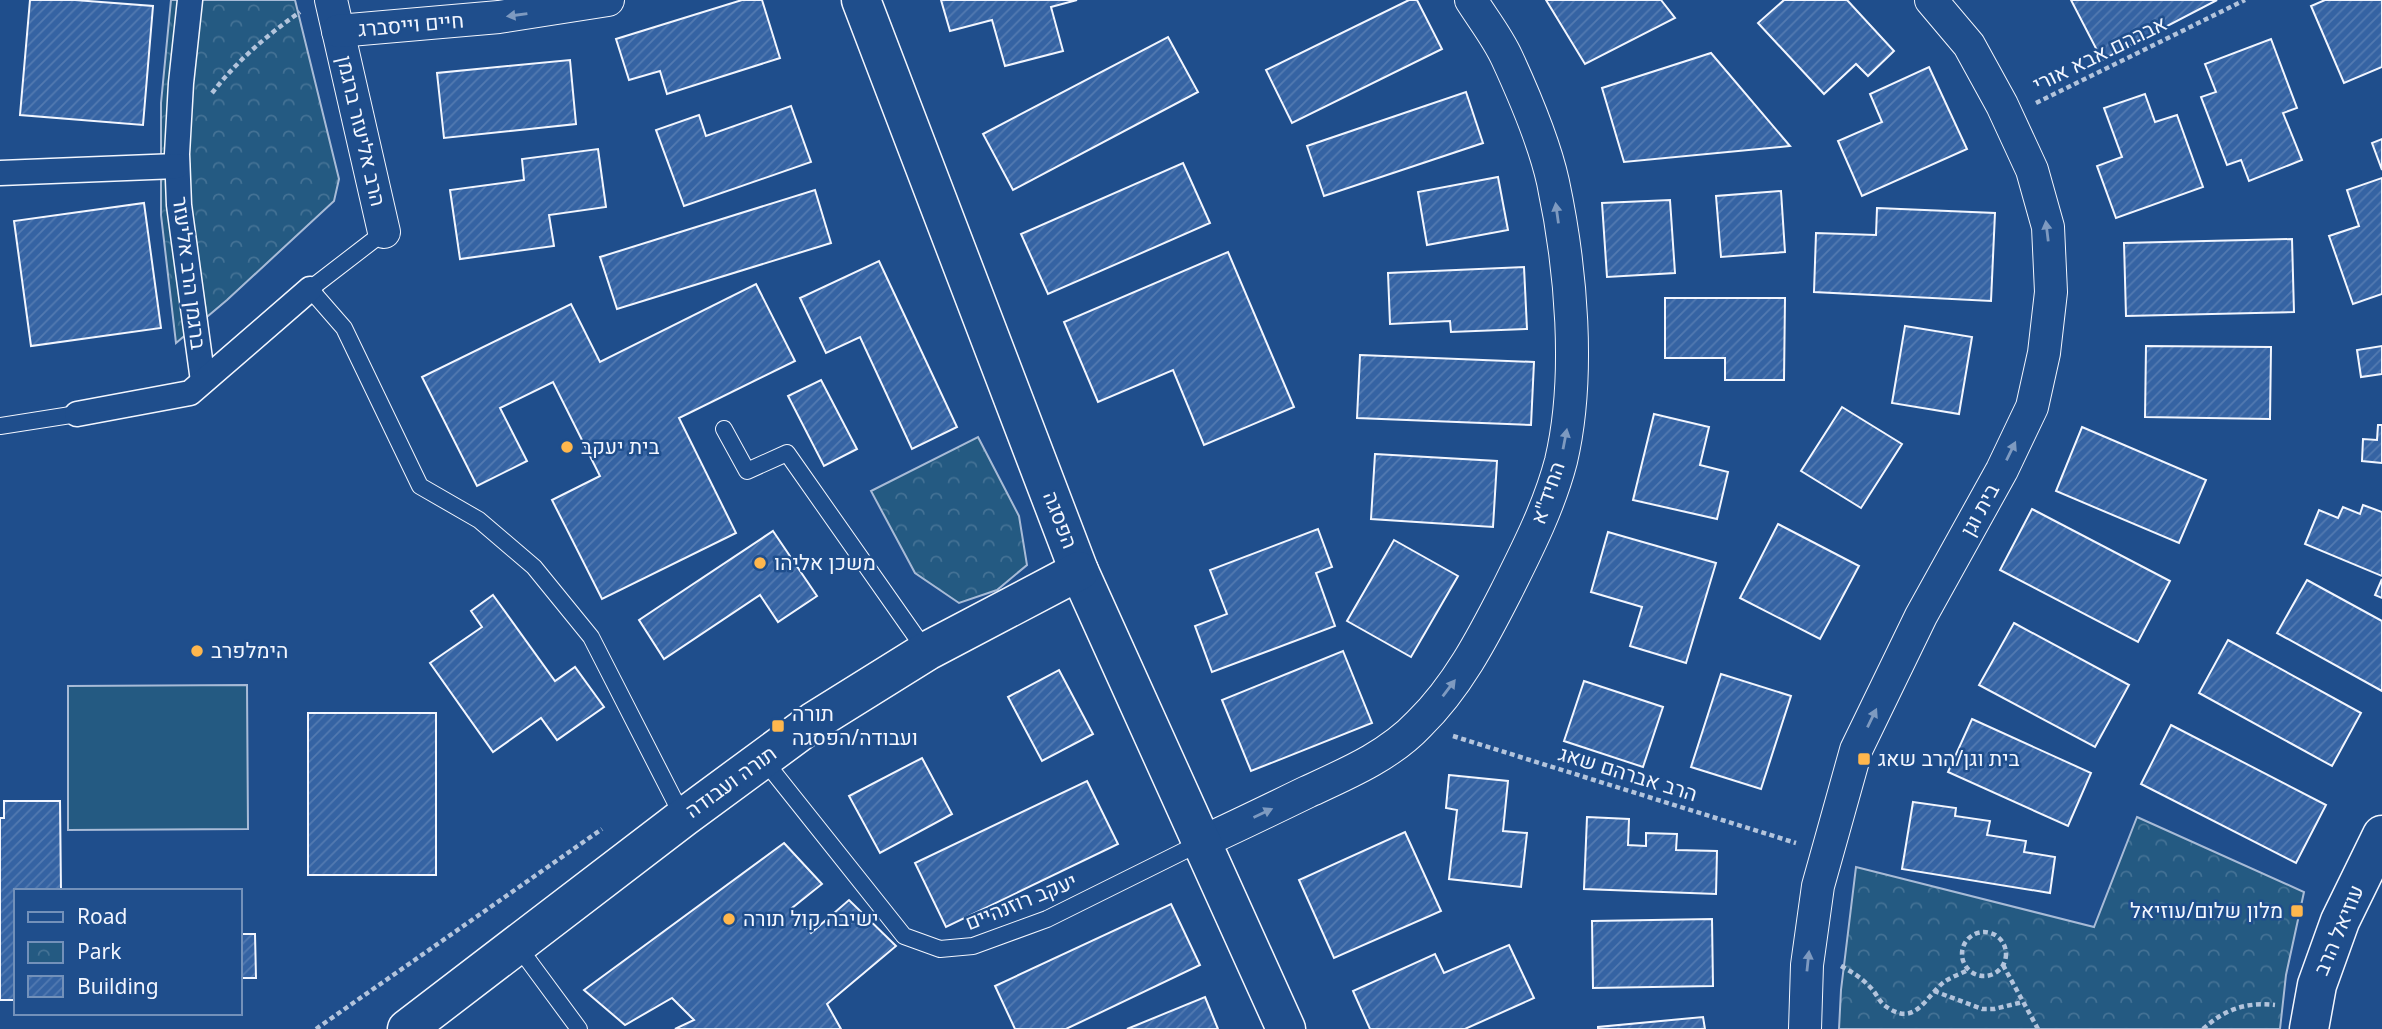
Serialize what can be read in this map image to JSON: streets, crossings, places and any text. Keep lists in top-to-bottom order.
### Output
{
  "streets": {
    "street": [
      "חיים וייסברג",
      "הרב אליעזר ברגמן",
      "ברגמן הרב אליעזר",
      "החיד\"א",
      "בית וגן",
      "הפסגה",
      "תורה ועבודה",
      "עוזיאל הרב"
    ],
    "lane": ["יעקב רוזנהיים"],
    "path": ["אברהם אבא אורי", "הרב אברהם שאג"]
  },
  "crossings": [
    ["חיים וייסברג", "הרב אליעזר ברגמן"],
    ["אברהם אבא אורי", "בית וגן"],
    ["החיד\"א", "הפסגה"],
    ["החיד\"א", "הרב אברהם שאג"],
    ["החיד\"א", "יעקב רוזנהיים"],
    ["בית וגן", "הרב אברהם שאג"],
    ["הפסגה", "תורה ועבודה"],
    ["הפסגה", "יעקב רוזנהיים"],
    ["תורה ועבודה", "יעקב רוזנהיים"]
  ],
  "one_way": ["חיים וייסברג", "החיד\"א", "בית וגן"],
  "places": {
    "other": [
      "בית יעקב",
      "משכן אליהו",
      "הימלפרב",
      "ישיבה קול תורה"
    ],
    "transit": ["תורה ועבודה/הפסגה", "בית וגן/הרב שאג", "מלון שלום/עוזיאל"]
  },
  "legend": ["Road", "Park", "Building"]
}
